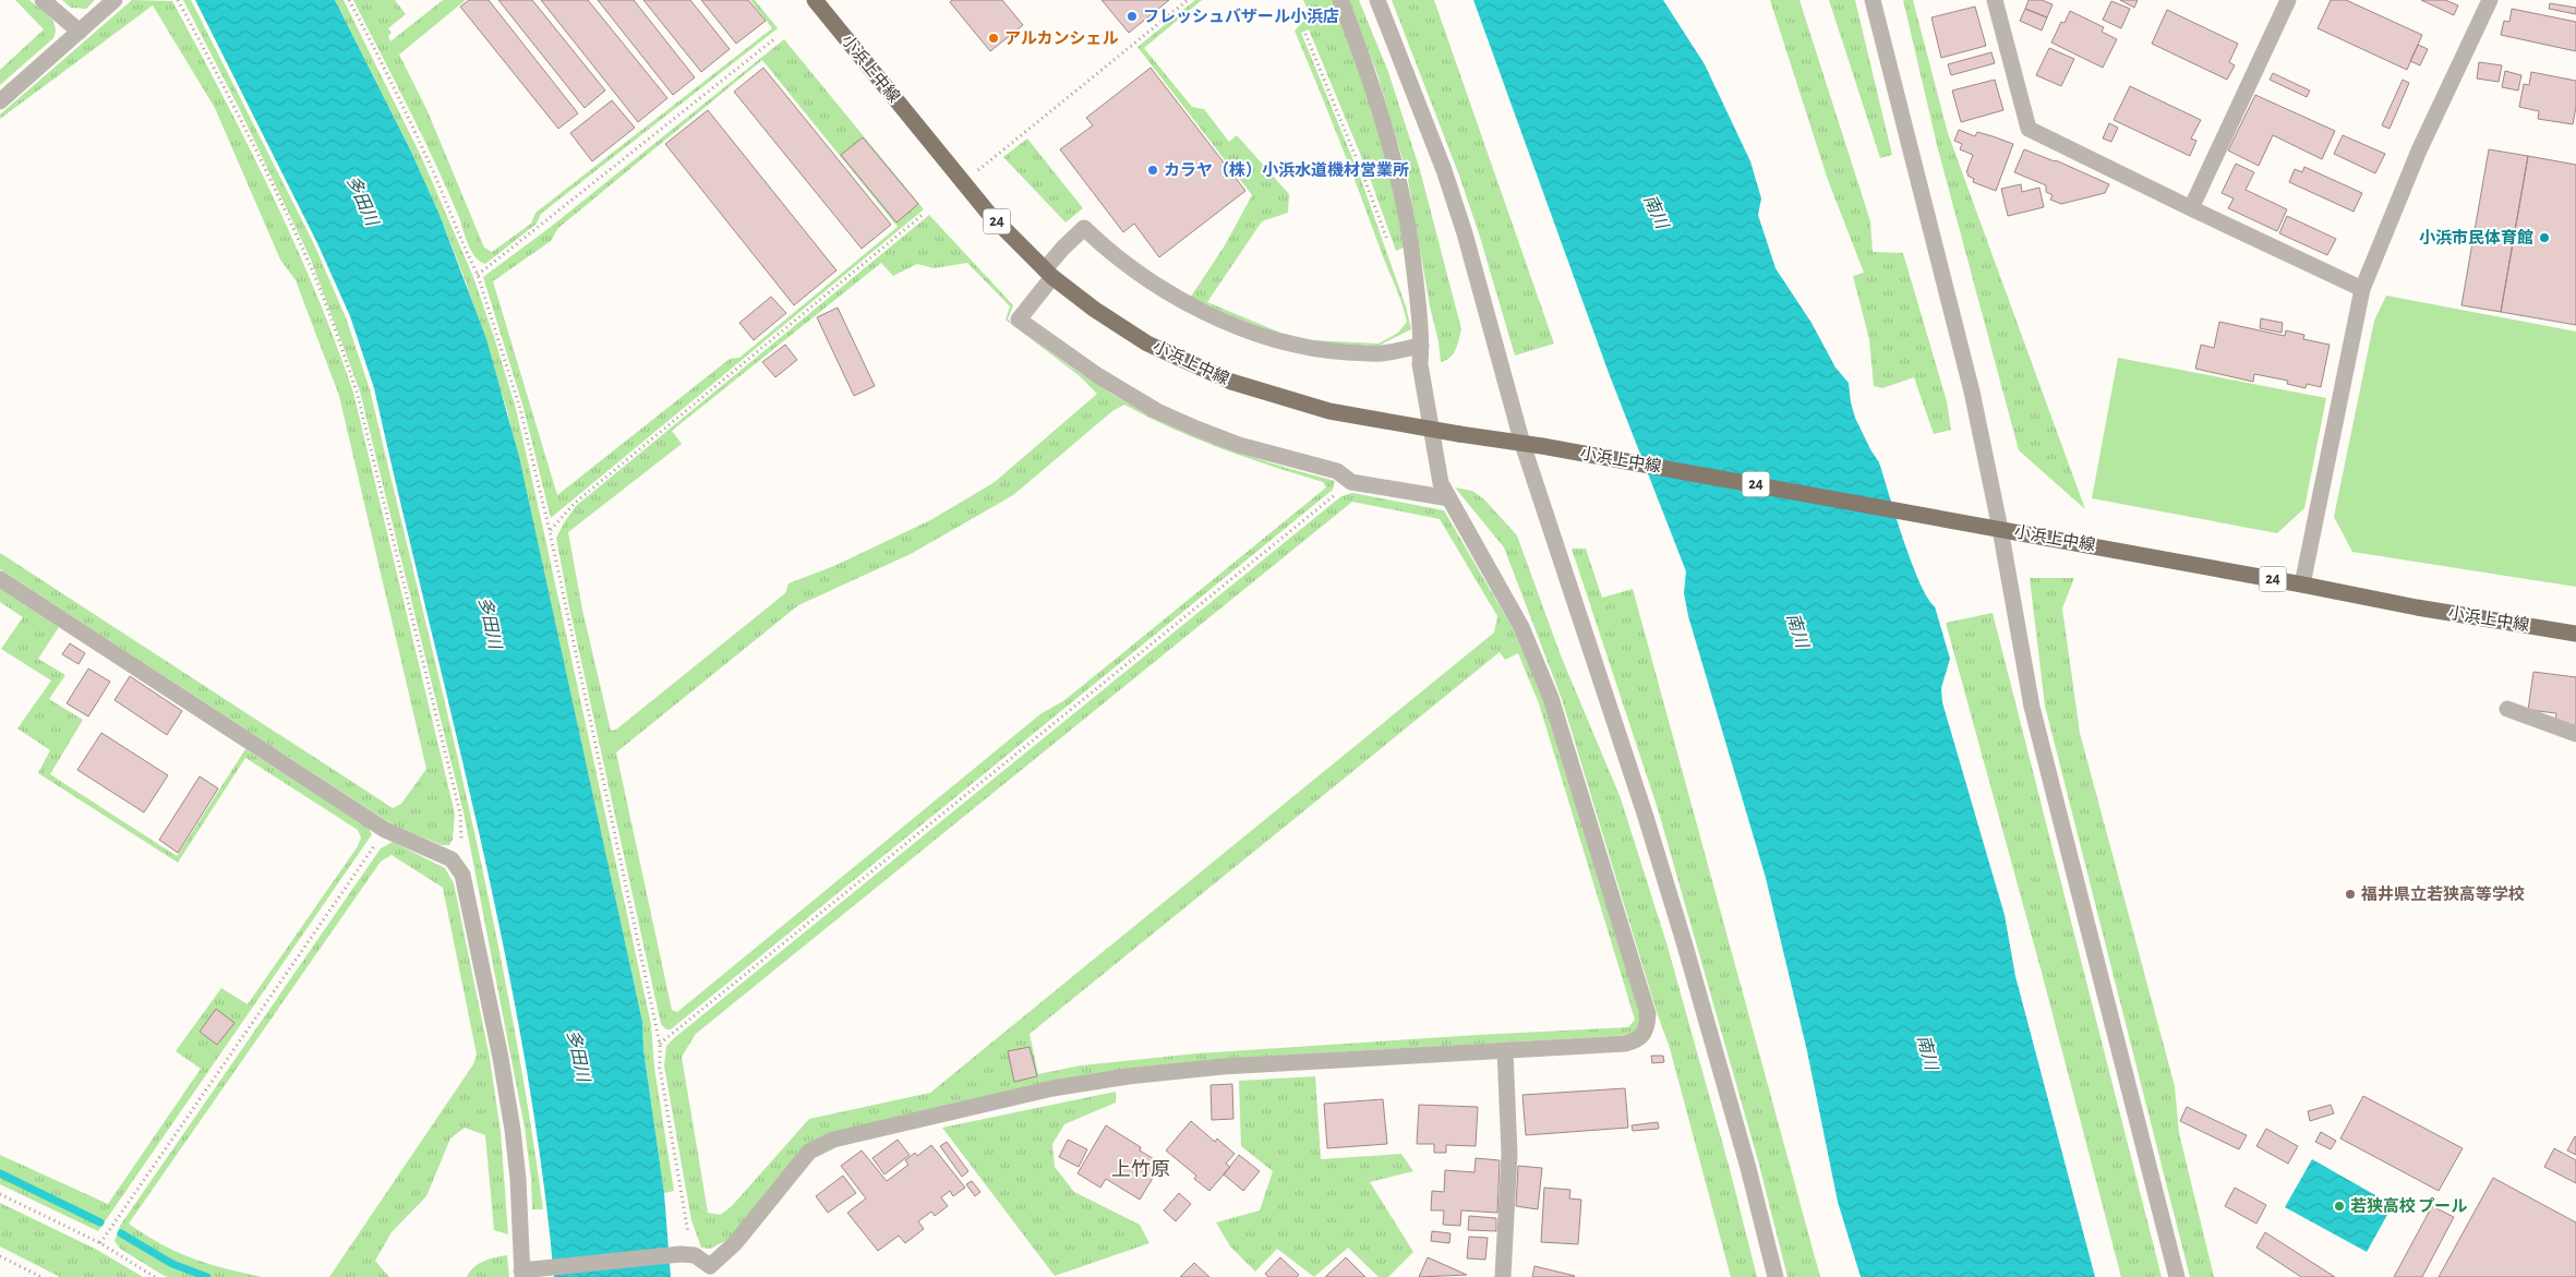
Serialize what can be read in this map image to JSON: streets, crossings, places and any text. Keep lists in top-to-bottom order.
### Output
{
  "streets": {
    "main road": ["小浜上中線", "24"]
  },
  "districts": ["上竹原"],
  "water": ["多田川", "南川"],
  "places": [
    "フレッシュバザール小浜店",
    "アルカンシェル",
    "カラヤ（株）小浜水道機材営業所",
    "小浜市民体育館",
    "福井県立若狭高等学校",
    "若狭高校 プール"
  ]
}
